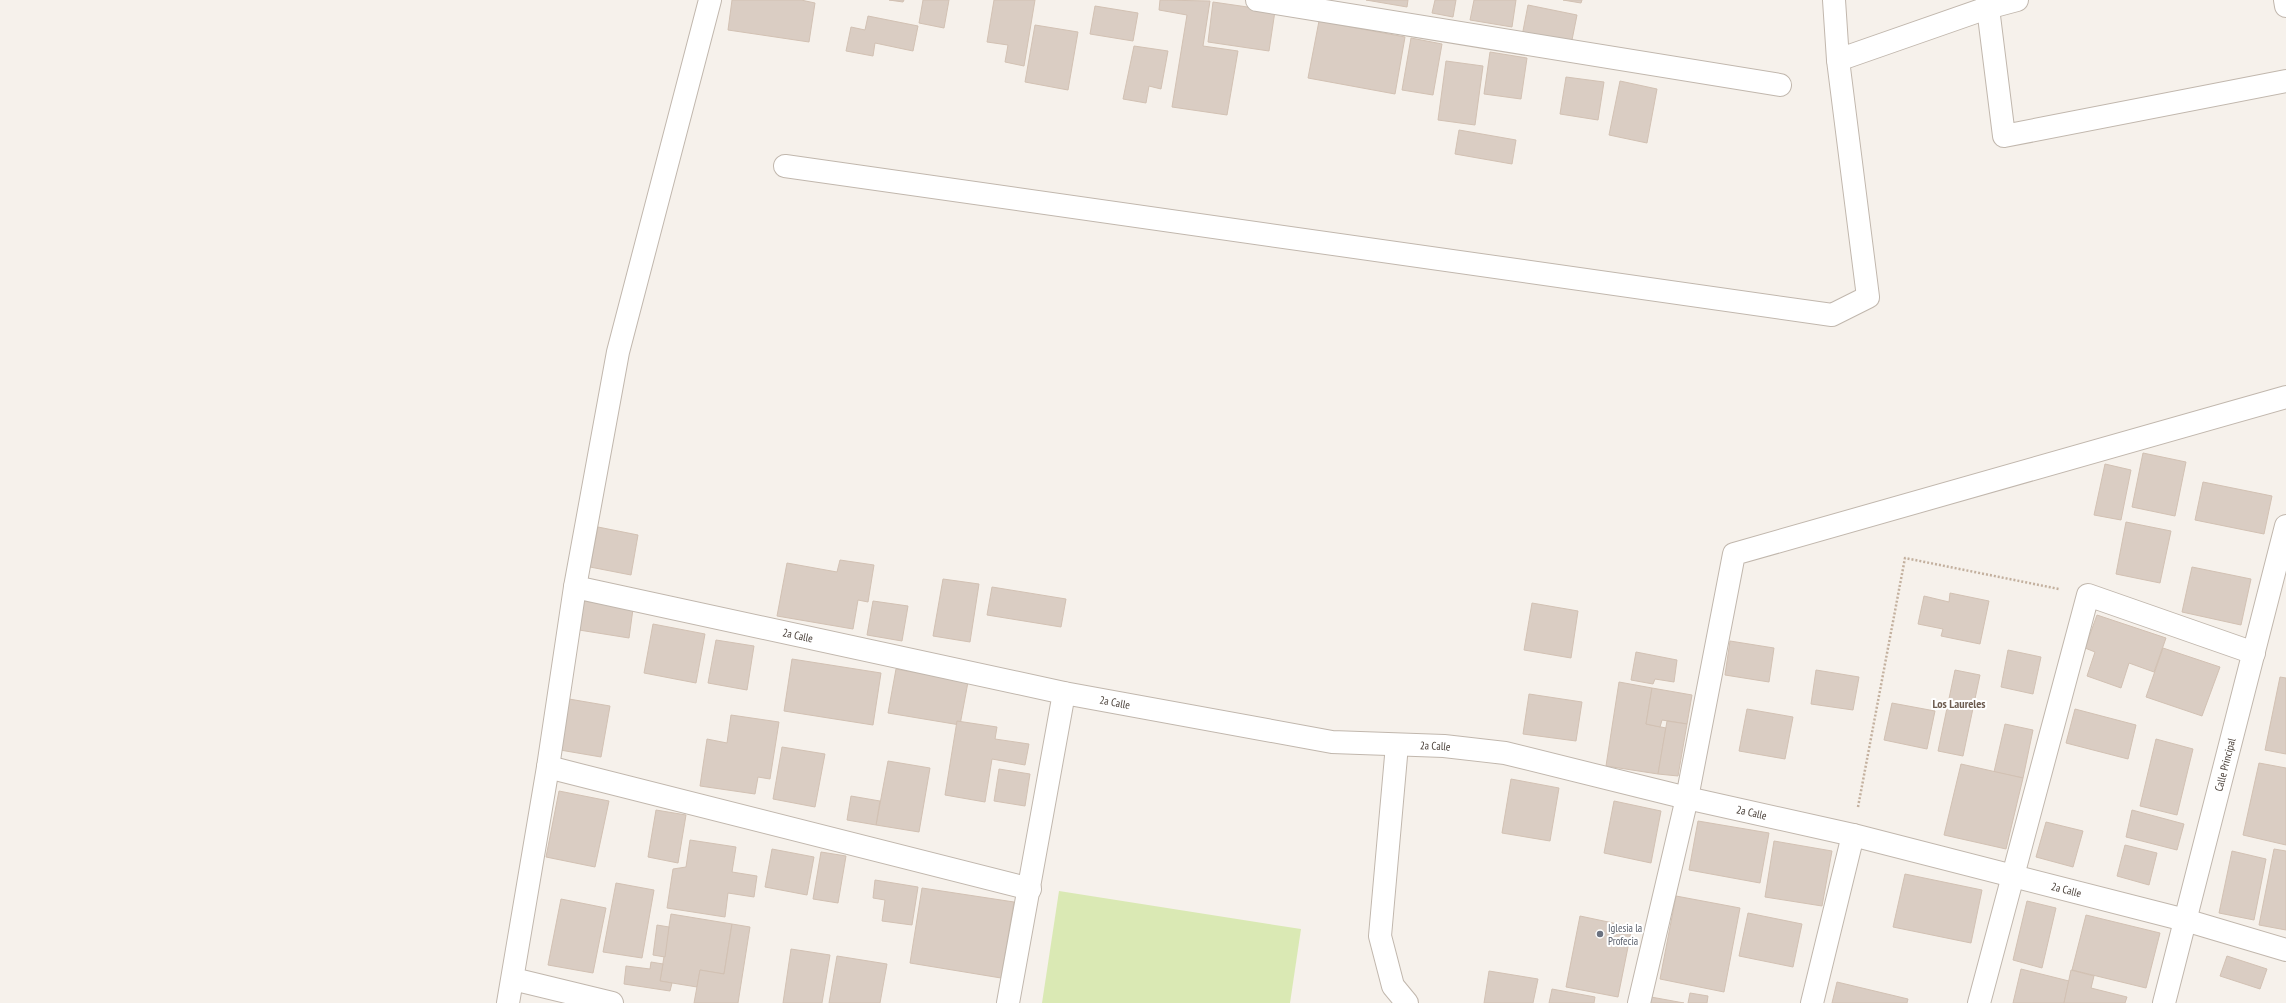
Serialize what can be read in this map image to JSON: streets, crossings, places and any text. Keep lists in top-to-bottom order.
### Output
{
  "streets": {
    "street": ["2a Calle", "Calle Principal"]
  },
  "crossings": [
    ["2a Calle", "Calle Principal"]
  ],
  "districts": ["Los Laureles"],
  "places": ["Iglesia la Profecia"]
}
